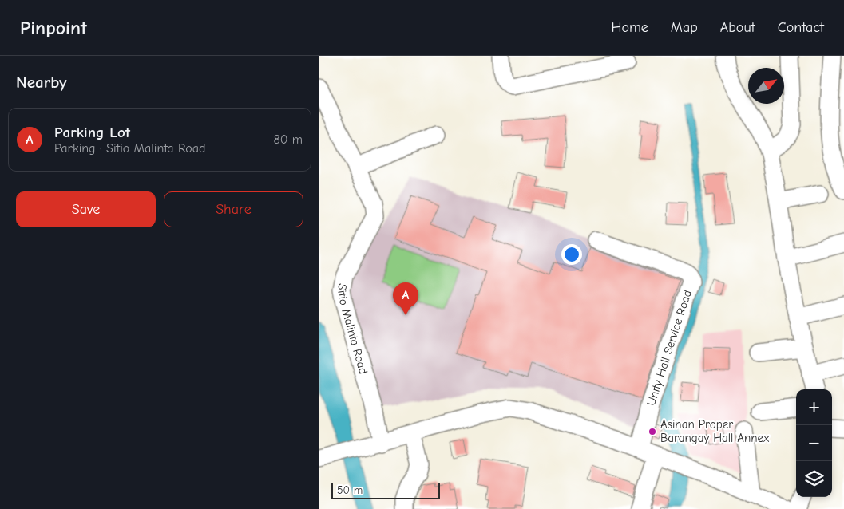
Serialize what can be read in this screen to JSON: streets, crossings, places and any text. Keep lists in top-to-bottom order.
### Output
{
  "streets": {
    "street": ["Sitio Malinta Road", "Unity Hall Service Road"]
  },
  "places": ["Asinan Proper Barangay Hall Annex"],
  "scale_bar": "50 m",
  "north": "top right",
  "page": {
    "header": "Pinpoint",
    "nav": [
      "Home",
      "Map",
      "About",
      "Contact"
    ],
    "heading": "Nearby",
    "list": [
      {
        "mark": "A",
        "name": "Parking Lot",
        "note": "Parking · Sitio Malinta Road",
        "value": "80 m"
      }
    ],
    "buttons": ["Save", "Share"],
    "pins": "A",
    "map_buttons": ["+", "−"],
    "scale": "50 m"
  }
}
